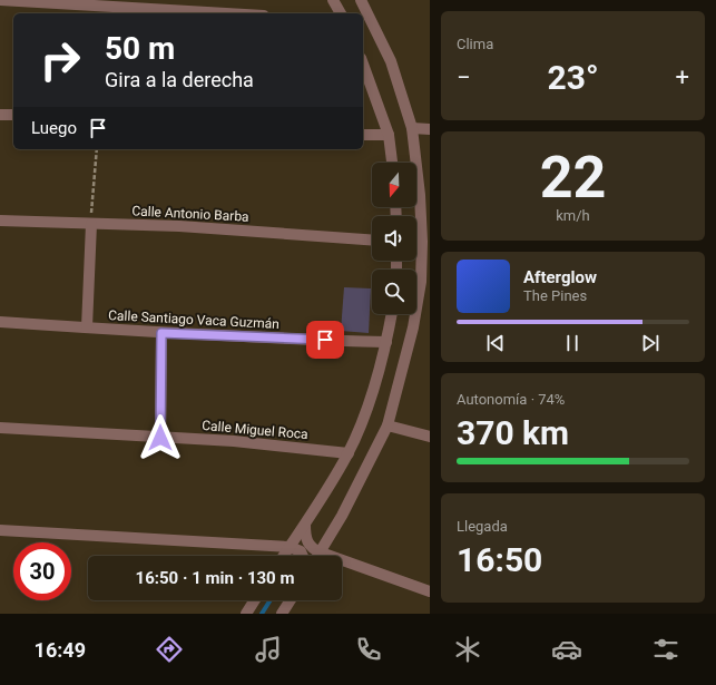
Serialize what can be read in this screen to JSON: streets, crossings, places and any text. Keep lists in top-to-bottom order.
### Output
{
  "streets": {
    "street": ["Calle Antonio Barba", "Calle Santiago Vaca Guzmán", "Calle Miguel Roca"]
  },
  "north": "bottom",
  "page": {
    "tile": [
      "Clima",
      ["22", "km/h"],
      ["Autonomía · 74%", "370 km"],
      ["Llegada", "16:50"]
    ],
    "turn": ["50 m", "Gira a la derecha"],
    "heat": ["−", "23°", "+"],
    "then": "Luego",
    "song": ["Afterglow", "The Pines"],
    "limit": "30",
    "trip": "16:50 · 1 min · 130 m",
    "tabs": "16:49"
  }
}
